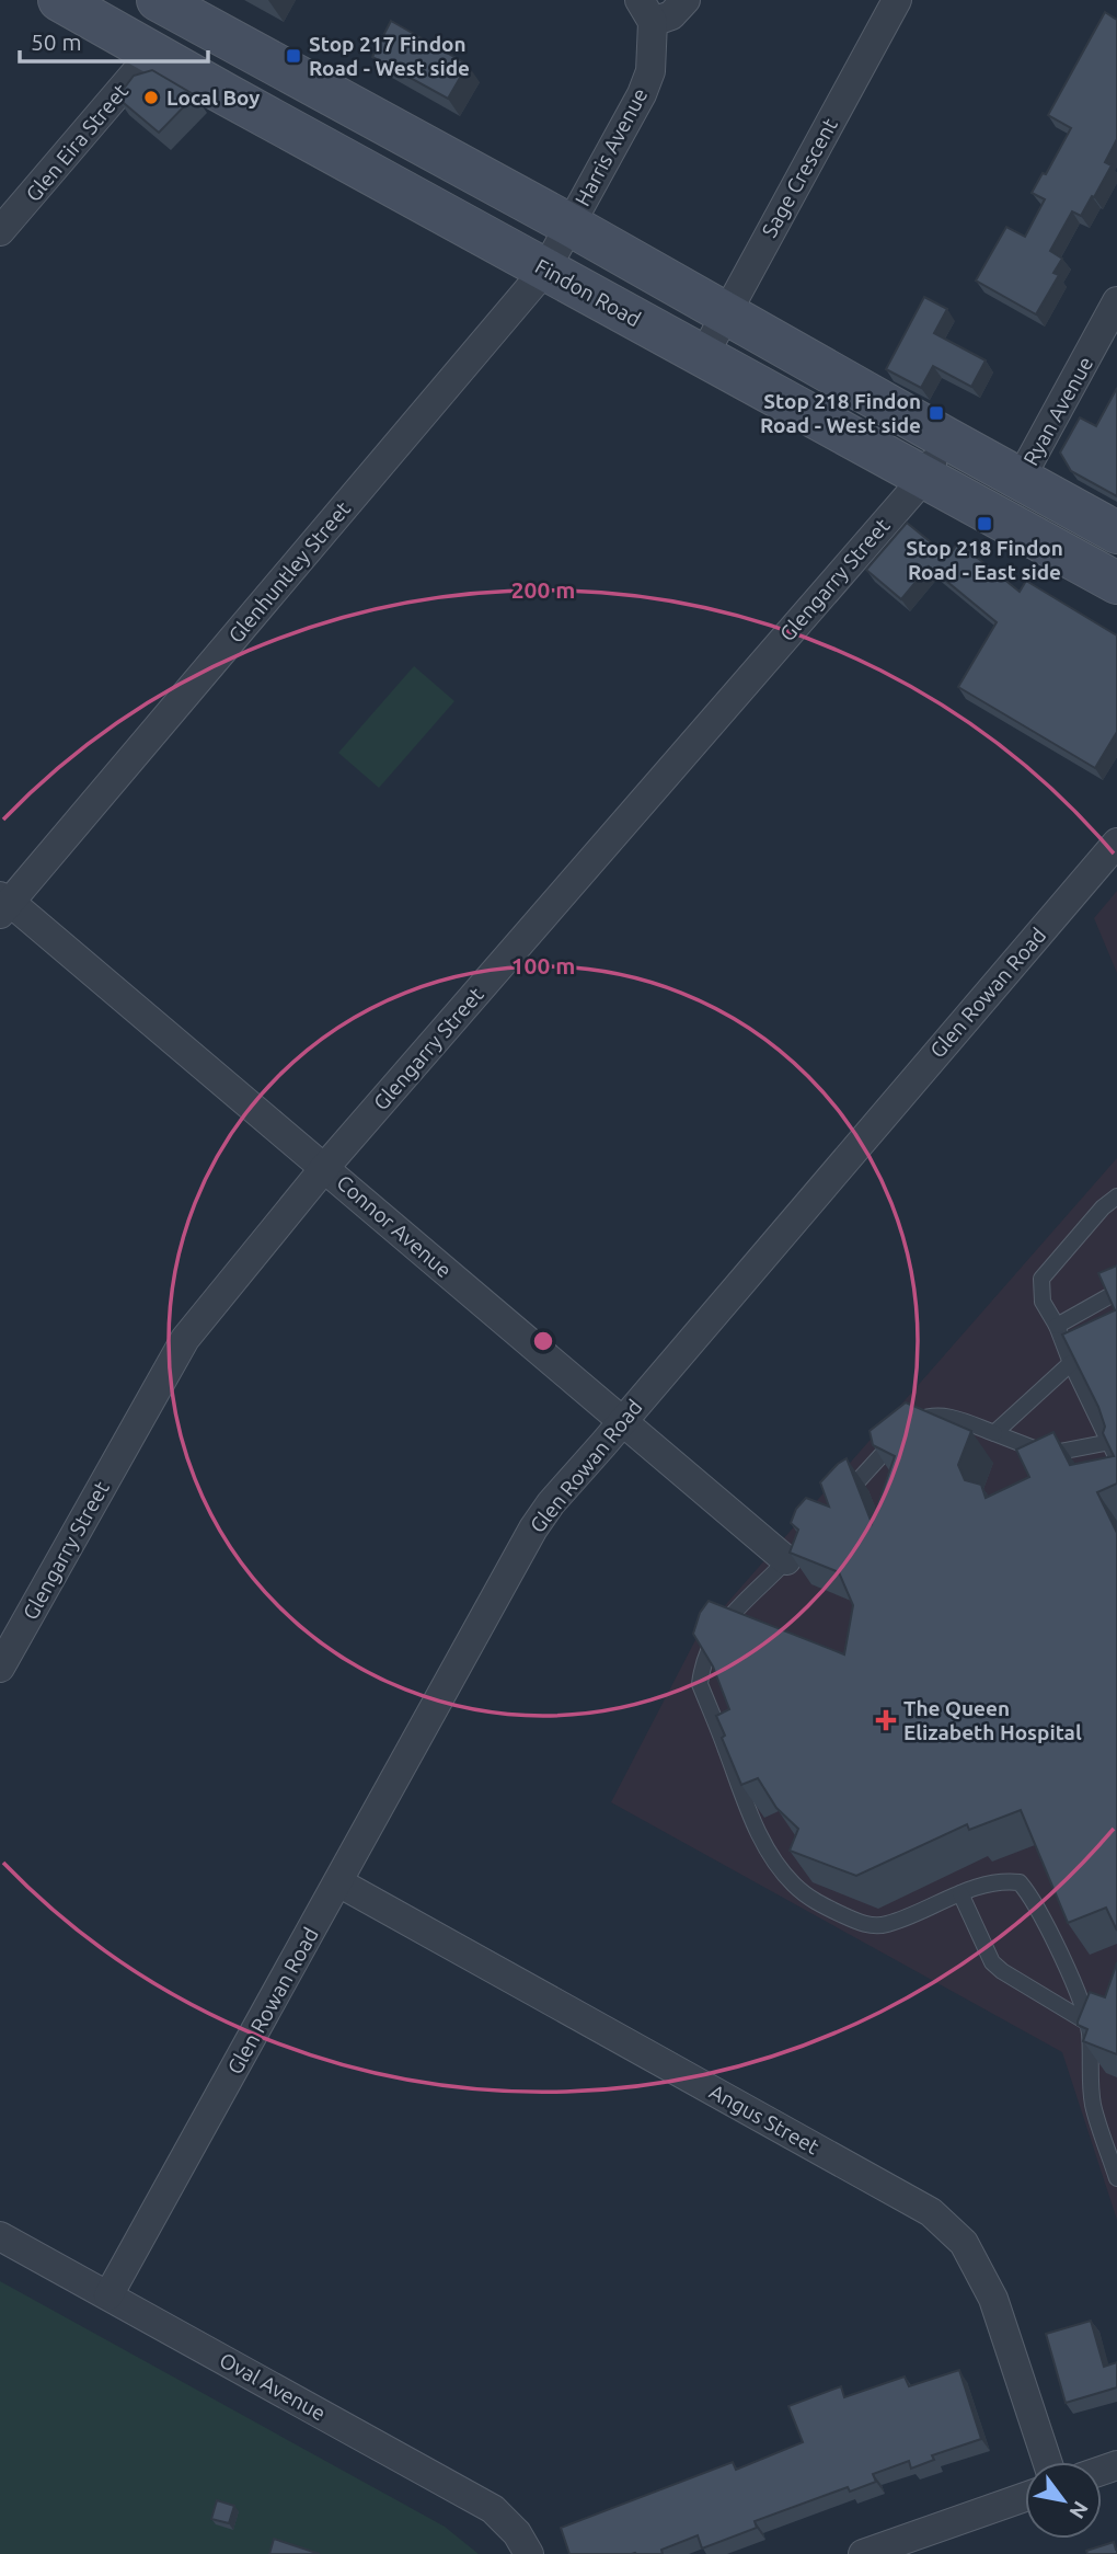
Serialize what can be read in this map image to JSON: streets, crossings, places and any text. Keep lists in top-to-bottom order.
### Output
{
  "streets": {
    "main road": ["Findon Road"],
    "street": [
      "Glen Eira Street",
      "Harris Avenue",
      "Sage Crescent",
      "Ryan Avenue",
      "Glenhuntley Street",
      "Glengarry Street",
      "Glen Rowan Road",
      "Connor Avenue",
      "Angus Street",
      "Oval Avenue"
    ]
  },
  "crossings": [
    ["Glen Eira Street", "Findon Road"],
    ["Harris Avenue", "Glenhuntley Street"],
    ["Sage Crescent", "Findon Road"],
    ["Findon Road", "Glenhuntley Street"],
    ["Findon Road", "Glengarry Street"],
    ["Glenhuntley Street", "Connor Avenue"],
    ["Glengarry Street", "Connor Avenue"],
    ["Glen Rowan Road", "Connor Avenue"],
    ["Glen Rowan Road", "Angus Street"],
    ["Glen Rowan Road", "Oval Avenue"]
  ],
  "places": {
    "transit": ["Stop 217 Findon Road - West side", "Stop 218 Findon Road - West side", "Stop 218 Findon Road - East side"],
    "other": ["Local Boy"],
    "health": ["The Queen Elizabeth Hospital"]
  },
  "scale_bar": "50 m",
  "north": "bottom right",
  "rings": ["200 m", "100 m"]
}
